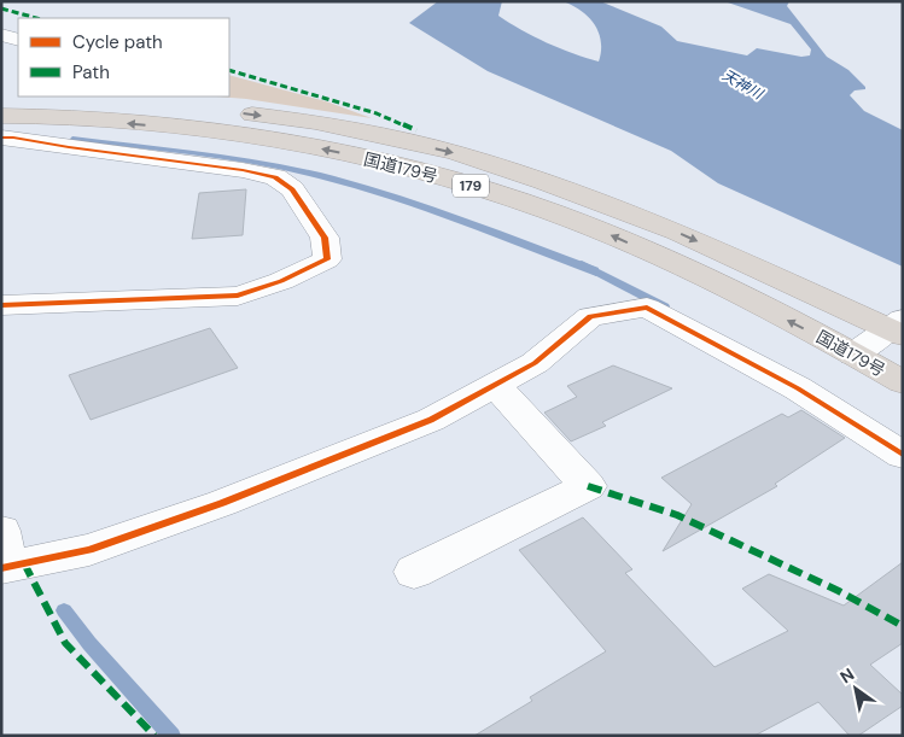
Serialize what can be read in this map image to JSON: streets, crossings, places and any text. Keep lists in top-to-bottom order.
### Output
{
  "streets": {
    "highway": ["国道179号", "179"]
  },
  "water": ["天神川"],
  "legend": ["Cycle path", "Path"],
  "north": "top left"
}
